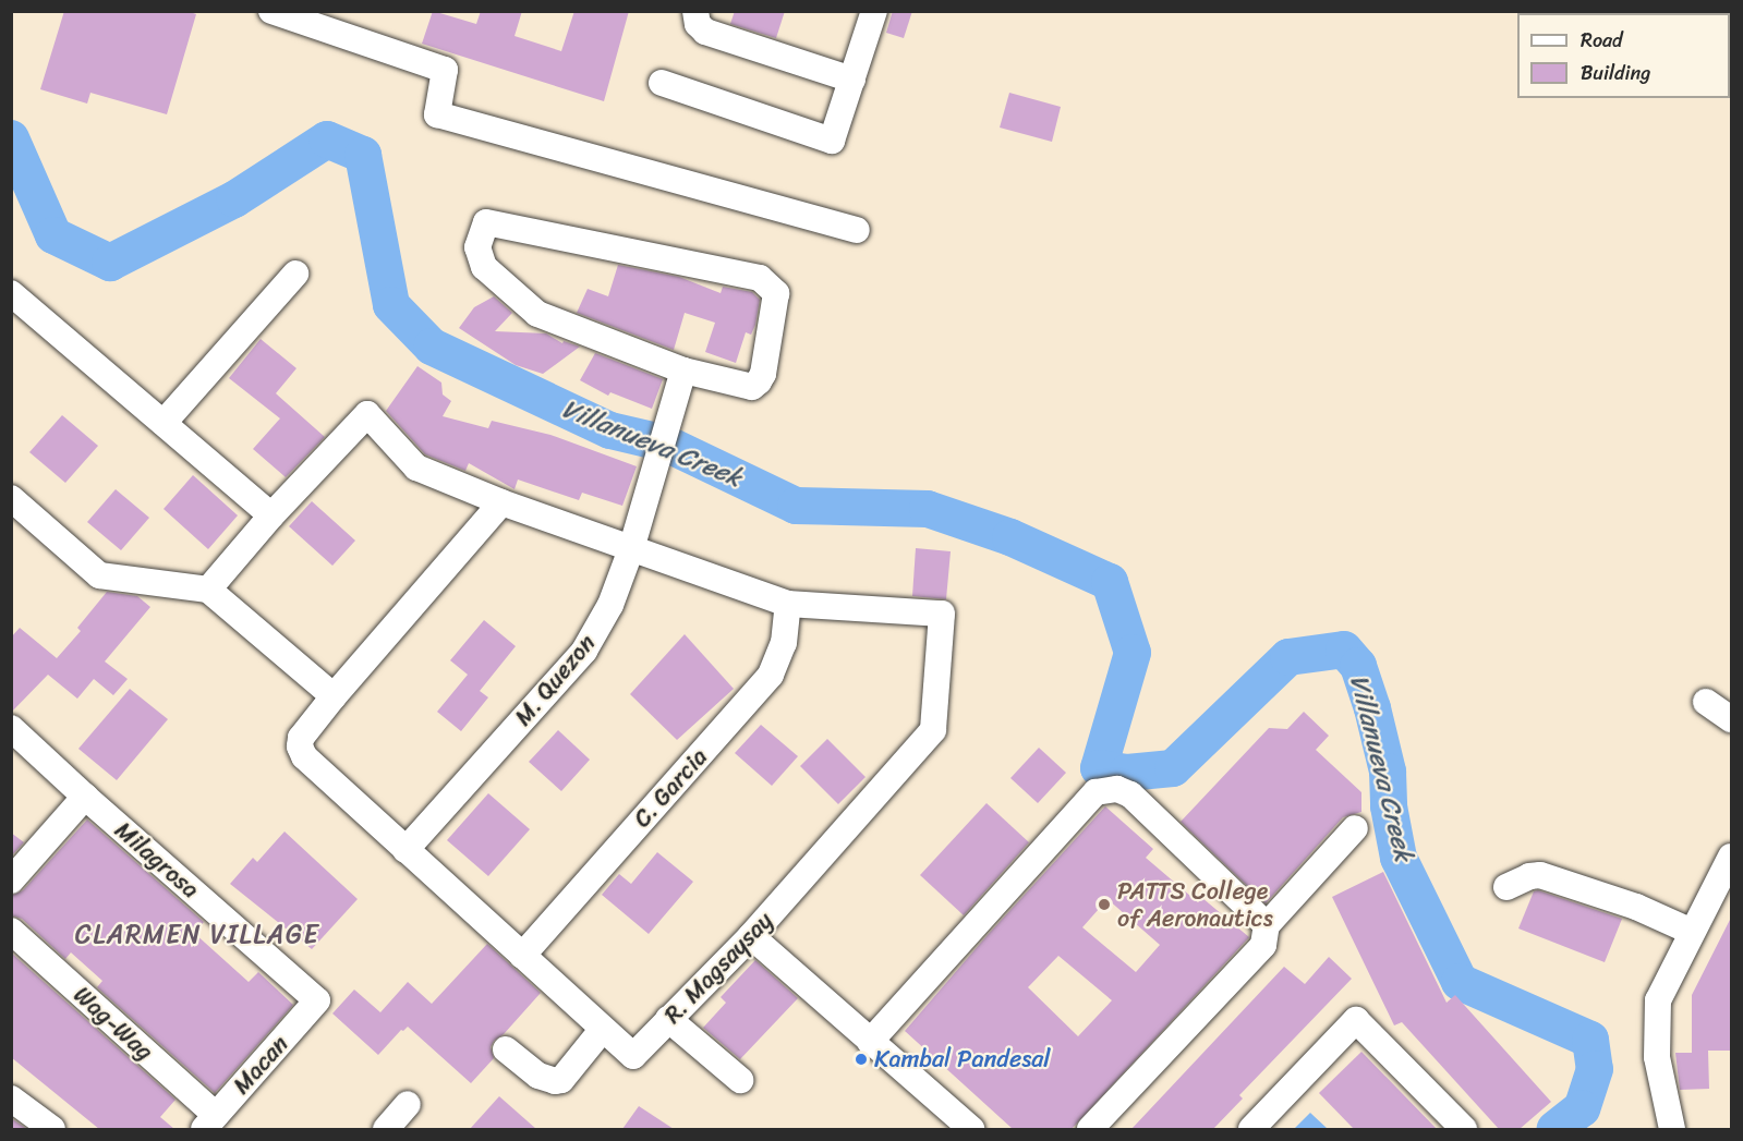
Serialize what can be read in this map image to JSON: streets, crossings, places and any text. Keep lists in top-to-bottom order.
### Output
{
  "streets": {
    "street": [
      "M. Quezon",
      "C. Garcia",
      "Milagrosa",
      "R. Magsaysay",
      "Wag-Wag",
      "Macan"
    ]
  },
  "crossings": [
    ["M. Quezon", "R. Magsaysay"],
    ["C. Garcia", "R. Magsaysay"],
    ["Milagrosa", "Macan"],
    ["Wag-Wag", "Macan"]
  ],
  "districts": ["CLARMEN VILLAGE"],
  "water": ["Villanueva Creek"],
  "places": ["PATTS College of Aeronautics", "Kambal Pandesal"],
  "legend": ["Road", "Building"]
}
